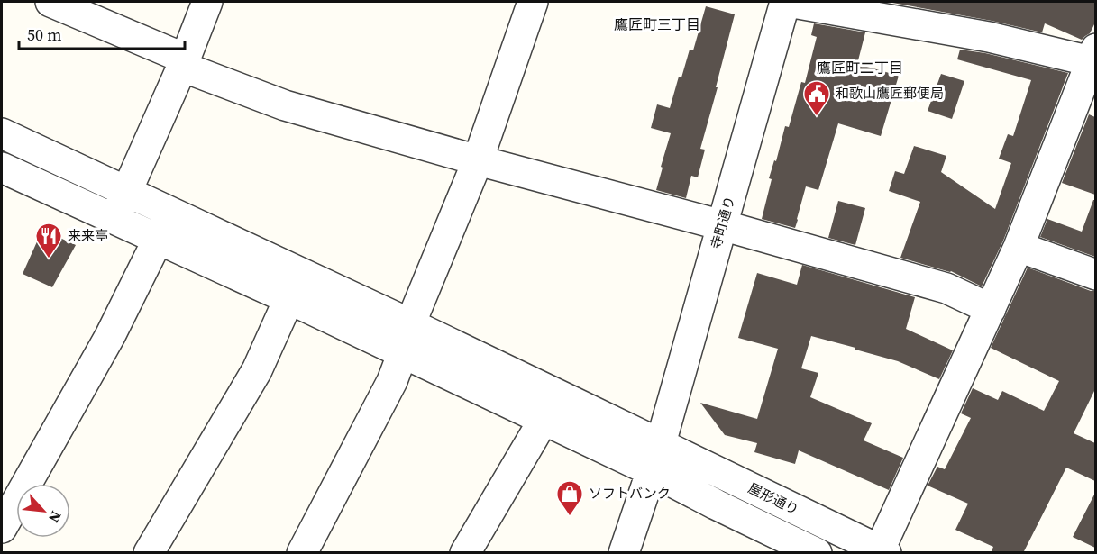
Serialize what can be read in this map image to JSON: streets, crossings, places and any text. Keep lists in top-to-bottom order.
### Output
{
  "streets": {
    "street": ["寺町通り", "屋形通り"]
  },
  "crossings": [
    ["寺町通り", "屋形通り"]
  ],
  "districts": ["鷹匠町三丁目", "鷹匠町二丁目"],
  "places": {
    "public building": ["和歌山鷹匠郵便局"],
    "restaurant": ["来来亭"],
    "shop": ["ソフトバンク"]
  },
  "scale_bar": "50 m",
  "north": "bottom right"
}
